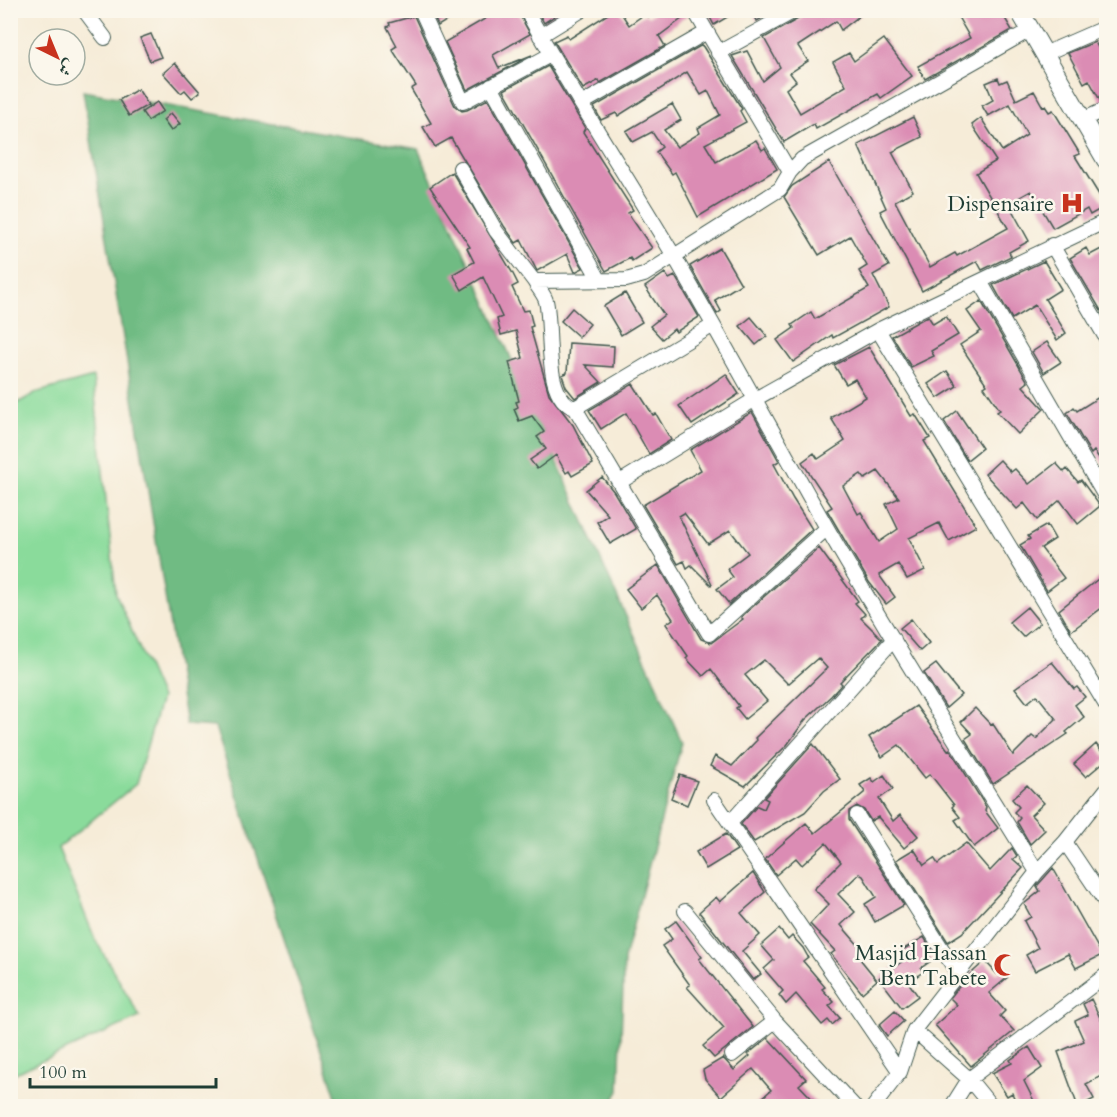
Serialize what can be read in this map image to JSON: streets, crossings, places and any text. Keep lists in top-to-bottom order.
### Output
{
  "places": {
    "hospital": ["Dispensaire"],
    "mosque": ["Masjid Hassan Ben Tabete"]
  },
  "scale_bar": "100 m",
  "north": "bottom right"
}
